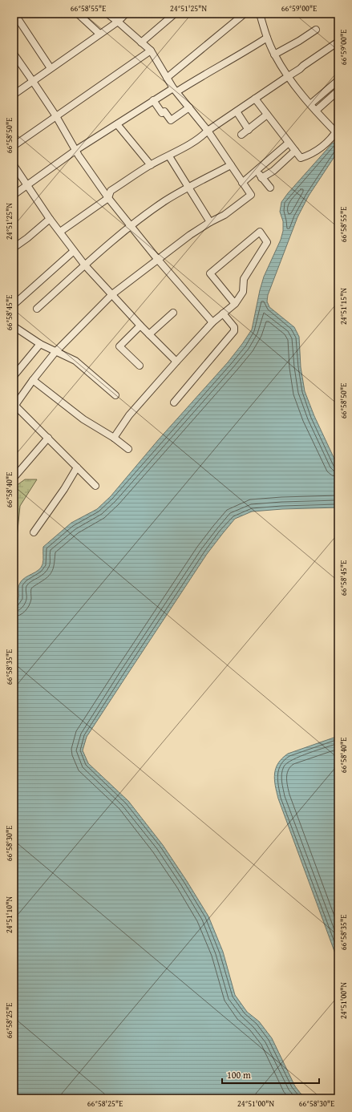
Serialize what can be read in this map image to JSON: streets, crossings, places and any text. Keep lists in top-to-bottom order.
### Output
{
  "scale_bar": "100 m",
  "coordinates": [
    "66°58'55\"E",
    "24°51'25\"N",
    "66°59'00\"E",
    "66°58'50\"E",
    "24°51'15\"N",
    "66°58'45\"E",
    "66°58'40\"E",
    "66°58'35\"E",
    "66°58'30\"E",
    "24°51'10\"N",
    "24°51'00\"N",
    "66°58'25\"E"
  ]
}
